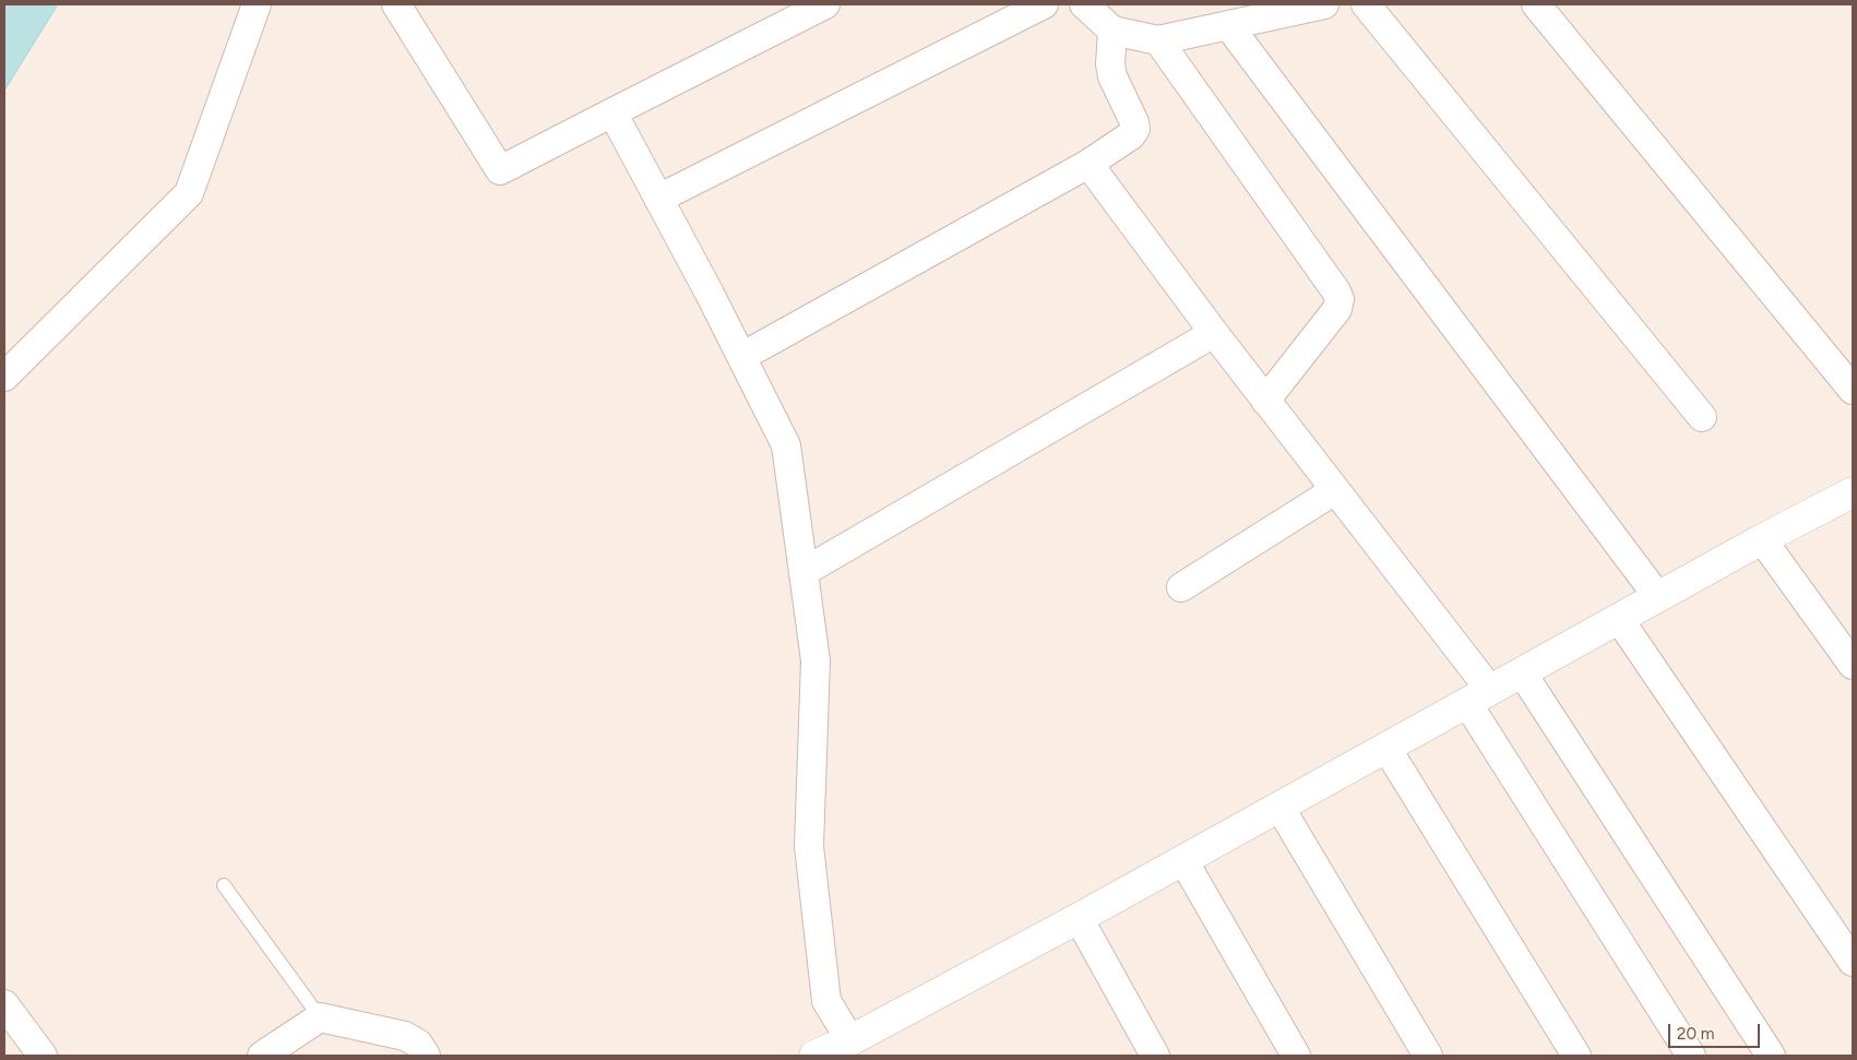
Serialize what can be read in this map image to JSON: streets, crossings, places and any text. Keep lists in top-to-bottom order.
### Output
{
  "scale_bar": "20 m"
}
